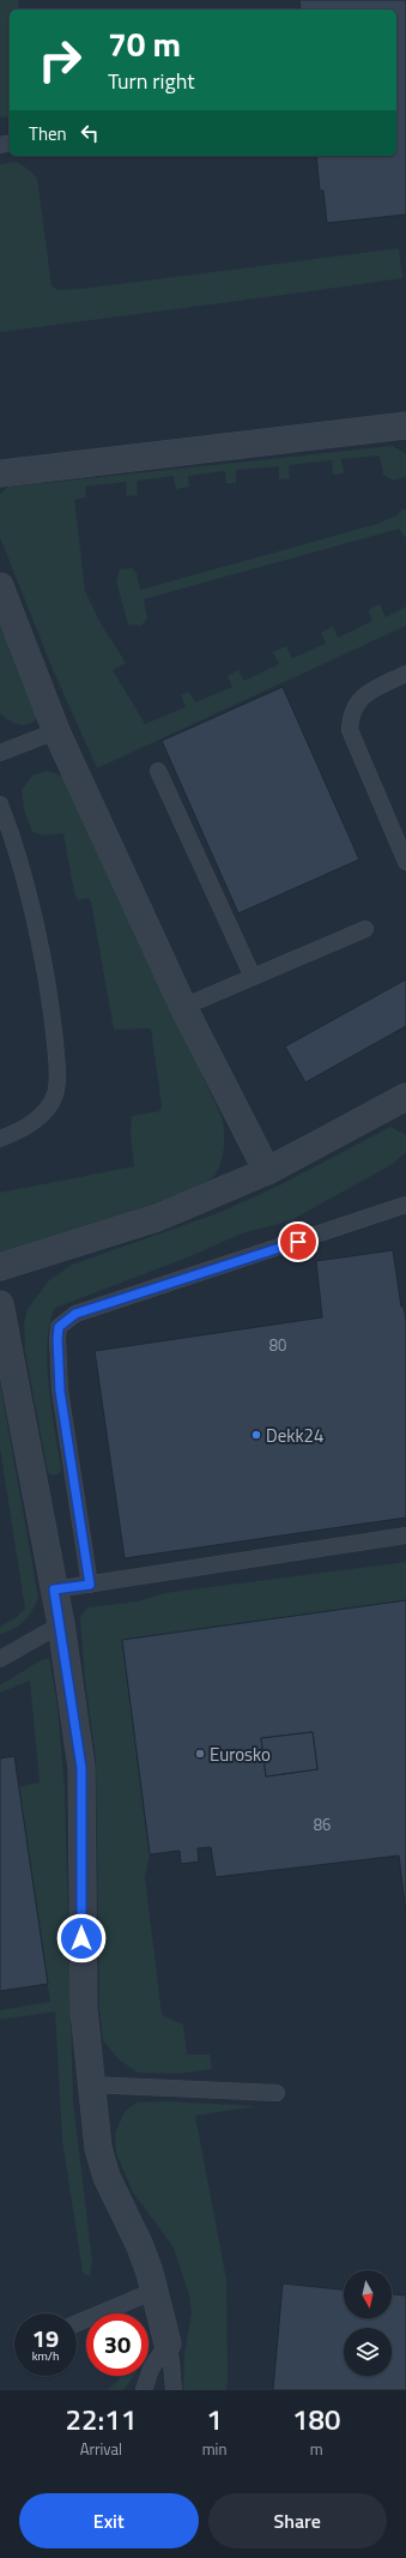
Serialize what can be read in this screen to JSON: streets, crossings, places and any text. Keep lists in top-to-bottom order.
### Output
{
  "places": ["Dekk24", "Eurosko"],
  "house_numbers": ["80", "86"],
  "north": "bottom",
  "page": {
    "turn": ["70 m", "Turn right"],
    "then": "Then",
    "speed": "19 km/h",
    "limit": "30",
    "eta": [
      "22:11",
      "Arrival",
      "1",
      "min",
      "180",
      "m"
    ],
    "buttons": ["Exit", "Share"]
  }
}
